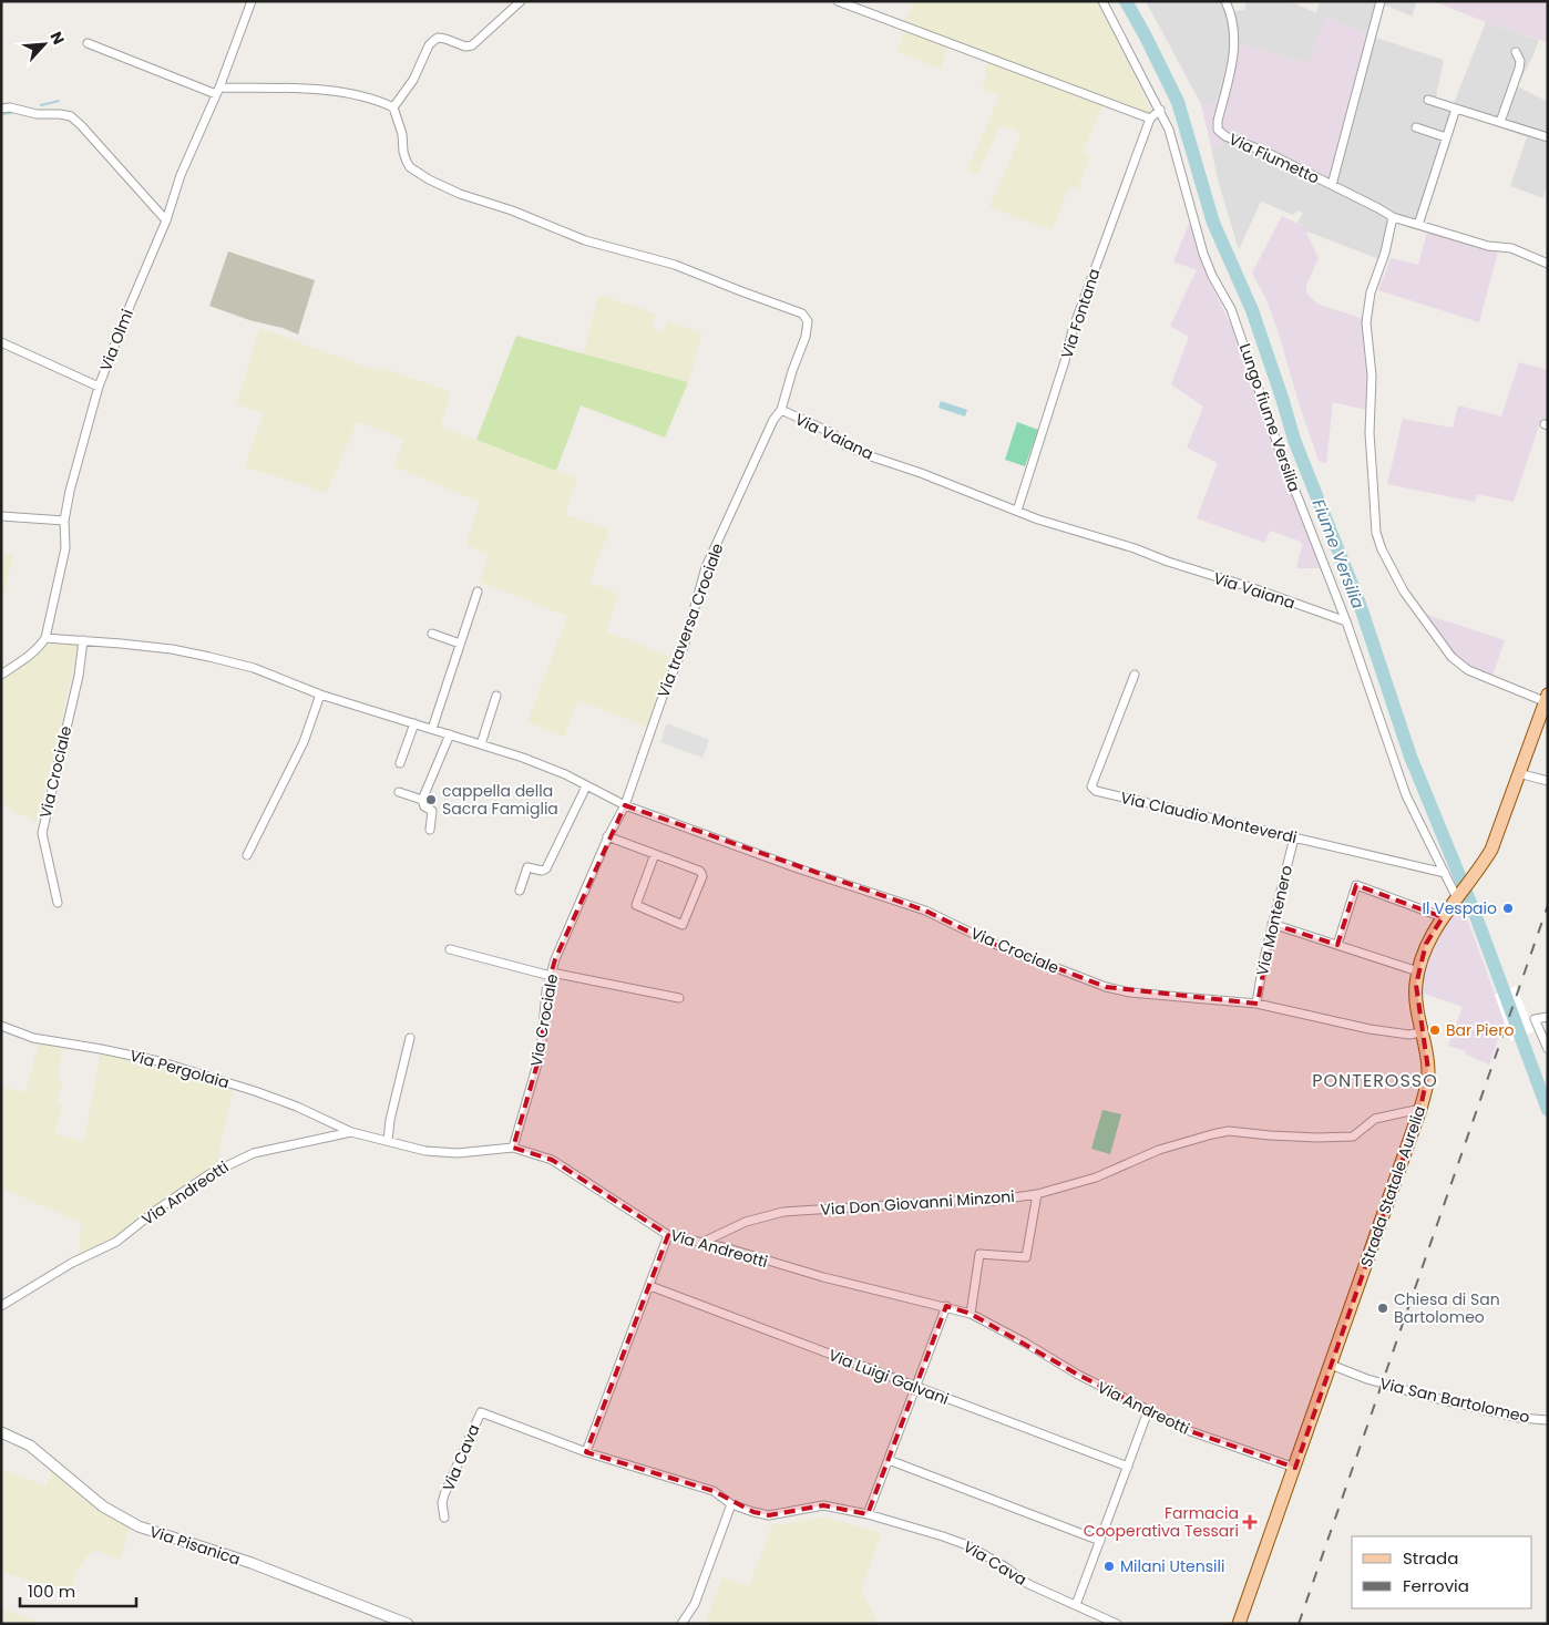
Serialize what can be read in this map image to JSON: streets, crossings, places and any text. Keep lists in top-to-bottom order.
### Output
{
  "streets": {
    "main road": ["Strada Statale Aurelia"],
    "street": [
      "Via Fiumetto",
      "Via Fontana",
      "Via Olmi",
      "Lungo fiume Versilia",
      "Via Vaiana",
      "Via traversa Crociale",
      "Via Crociale",
      "Via Claudio Monteverdi",
      "Via Montenero",
      "Via Pergolaia",
      "Via Andreotti",
      "Via Don Giovanni Minzoni",
      "Via Luigi Galvani",
      "Via San Bartolomeo",
      "Via Cava",
      "Via Pisanica"
    ]
  },
  "crossings": [
    ["Via Fontana", "Via Vaiana"],
    ["Via Olmi", "Via Crociale"],
    ["Lungo fiume Versilia", "Via Vaiana"],
    ["Lungo fiume Versilia", "Via Claudio Monteverdi"],
    ["Lungo fiume Versilia", "Strada Statale Aurelia"],
    ["Via Vaiana", "Via traversa Crociale"],
    ["Via traversa Crociale", "Via Crociale"],
    ["Via Crociale", "Via Montenero"],
    ["Via Crociale", "Strada Statale Aurelia"],
    ["Via Crociale", "Via Andreotti"],
    ["Via Claudio Monteverdi", "Via Montenero"],
    ["Via Pergolaia", "Via Andreotti"],
    ["Strada Statale Aurelia", "Via Andreotti"],
    ["Strada Statale Aurelia", "Via Don Giovanni Minzoni"],
    ["Strada Statale Aurelia", "Via San Bartolomeo"],
    ["Via Andreotti", "Via Don Giovanni Minzoni"]
  ],
  "districts": ["PONTEROSSO"],
  "water": ["Fiume Versilia"],
  "places": {
    "other": [
      "cappella della Sacra Famiglia",
      "Il Vespaio",
      "Bar Piero",
      "Chiesa di San Bartolomeo",
      "Milani Utensili"
    ],
    "health": ["Farmacia Cooperativa Tessari"]
  },
  "legend": ["Strada", "Ferrovia"],
  "scale_bar": "100 m",
  "north": "top right"
}
